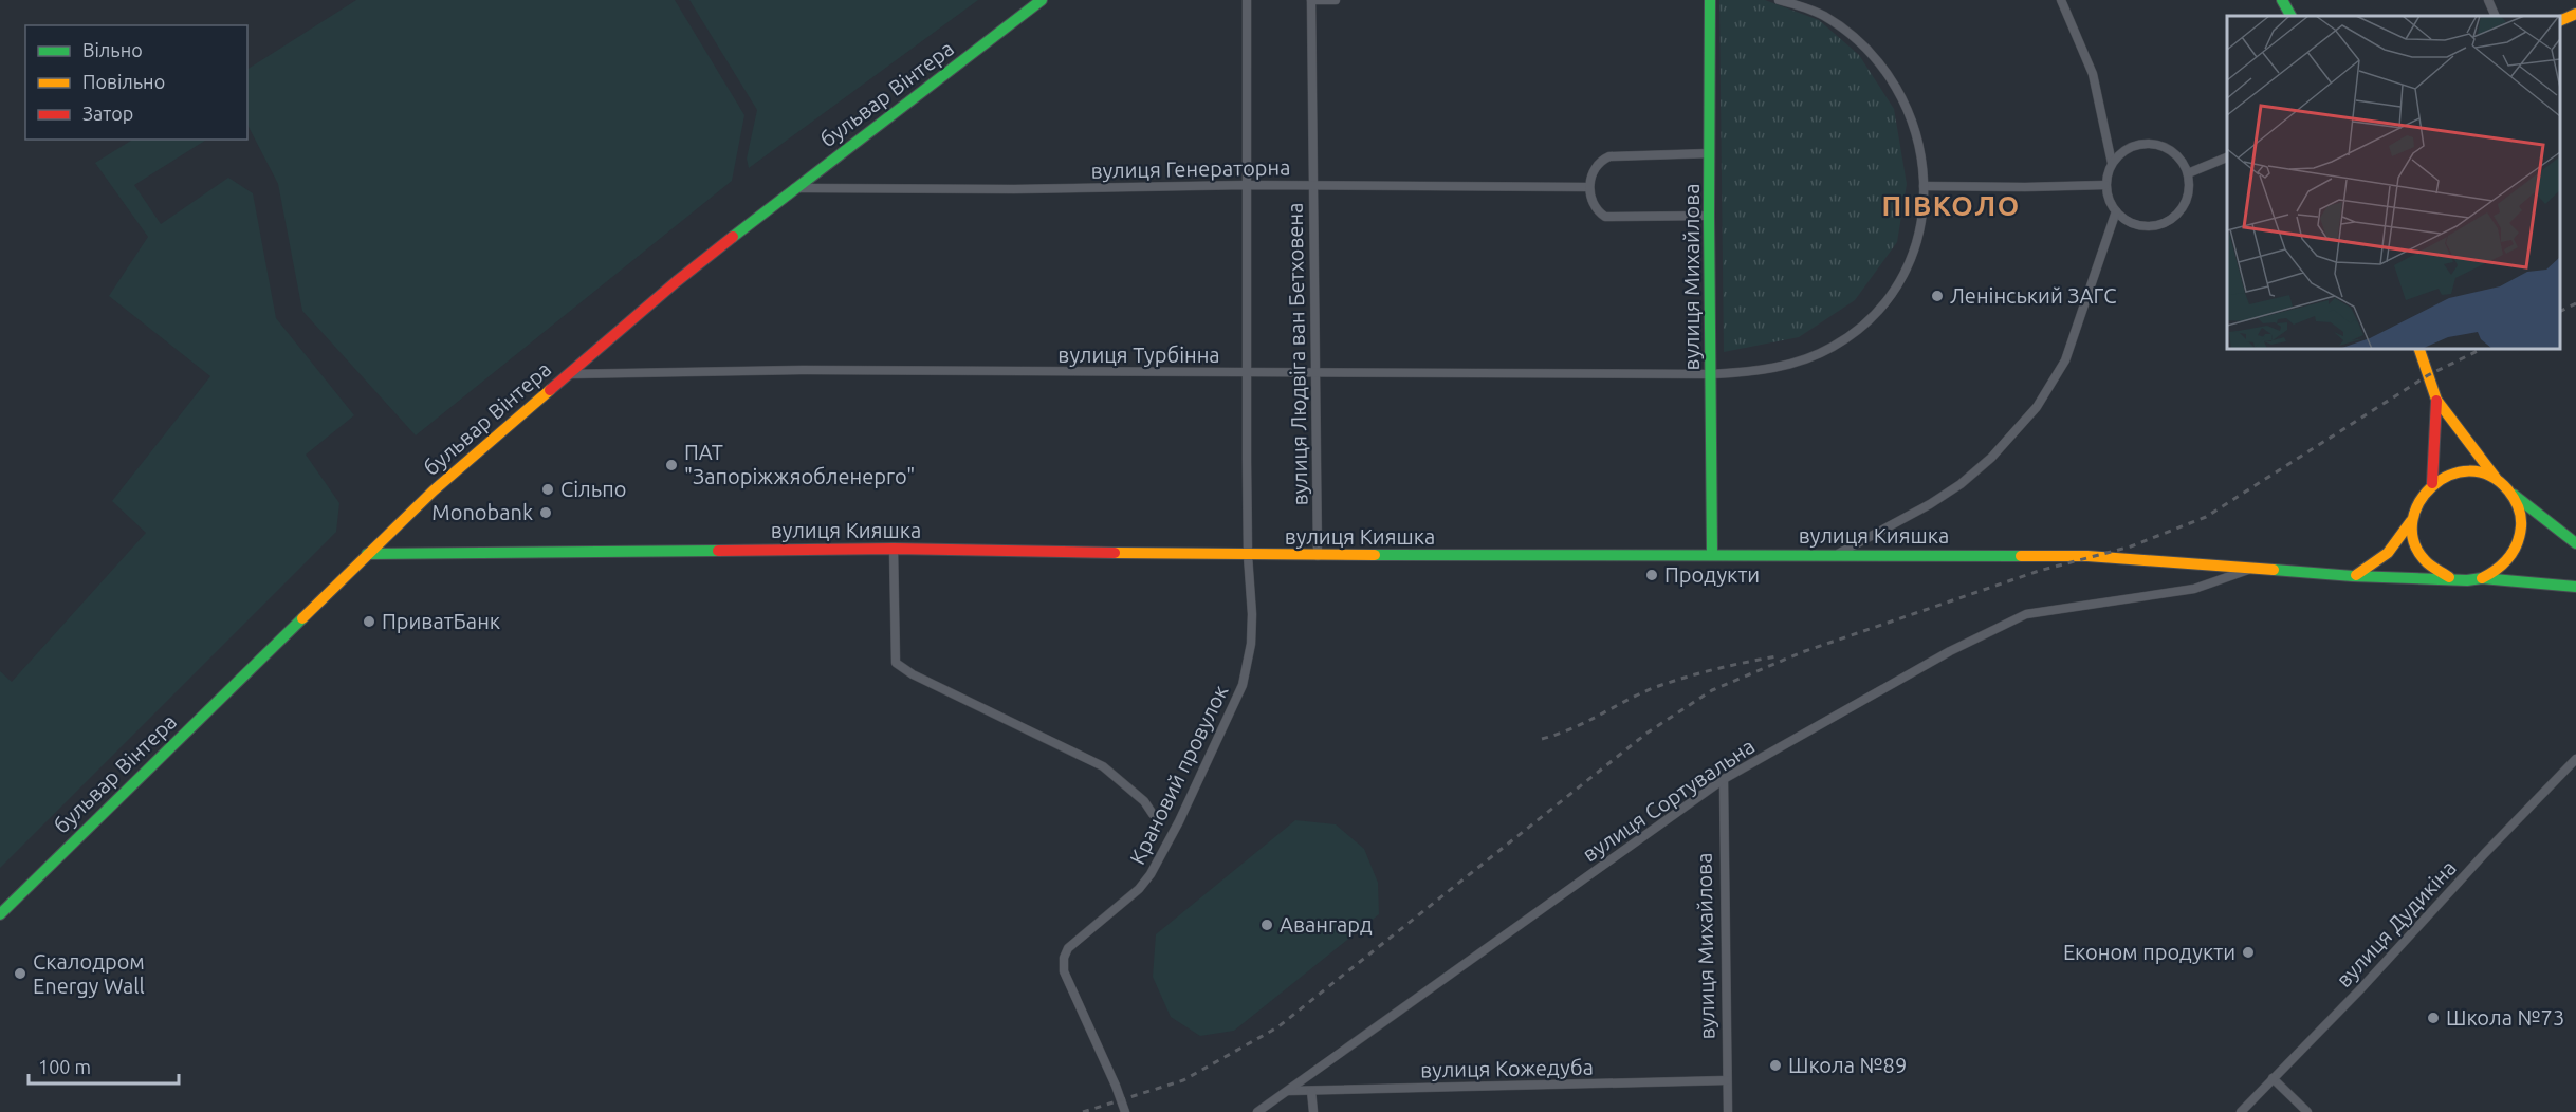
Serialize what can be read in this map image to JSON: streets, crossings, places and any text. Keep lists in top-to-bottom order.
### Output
{
  "streets": {
    "street": [
      "бульвар Вінтера",
      "вулиця Генераторна",
      "вулиця Михайлова",
      "вулиця Людвіга ван Бетховена",
      "вулиця Турбінна",
      "вулиця Кияшка",
      "Крановий провулок",
      "вулиця Сортувальна",
      "вулиця Дудикіна",
      "вулиця Кожедуба"
    ]
  },
  "crossings": [
    ["бульвар Вінтера", "вулиця Генераторна"],
    ["бульвар Вінтера", "вулиця Турбінна"],
    ["бульвар Вінтера", "вулиця Кияшка"],
    ["вулиця Генераторна", "вулиця Людвіга ван Бетховена"],
    ["вулиця Михайлова", "вулиця Турбінна"],
    ["вулиця Михайлова", "вулиця Кияшка"],
    ["вулиця Михайлова", "вулиця Сортувальна"],
    ["вулиця Михайлова", "вулиця Кожедуба"],
    ["вулиця Людвіга ван Бетховена", "вулиця Турбінна"],
    ["вулиця Людвіга ван Бетховена", "вулиця Кияшка"],
    ["вулиця Кияшка", "Крановий провулок"],
    ["вулиця Кияшка", "вулиця Сортувальна"],
    ["вулиця Сортувальна", "вулиця Кожедуба"]
  ],
  "districts": ["ПІВКОЛО"],
  "places": [
    "Ленінський ЗАГС",
    "ПАТ \"Запоріжжяобленерго\"",
    "Сільпо",
    "Monobank",
    "Продукти",
    "ПриватБанк",
    "Авангард",
    "Економ продукти",
    "Скалодром Energy Wall",
    "Школа №73",
    "Школа №89"
  ],
  "legend": ["Вільно", "Повільно", "Затор"],
  "scale_bar": "100 m"
}
